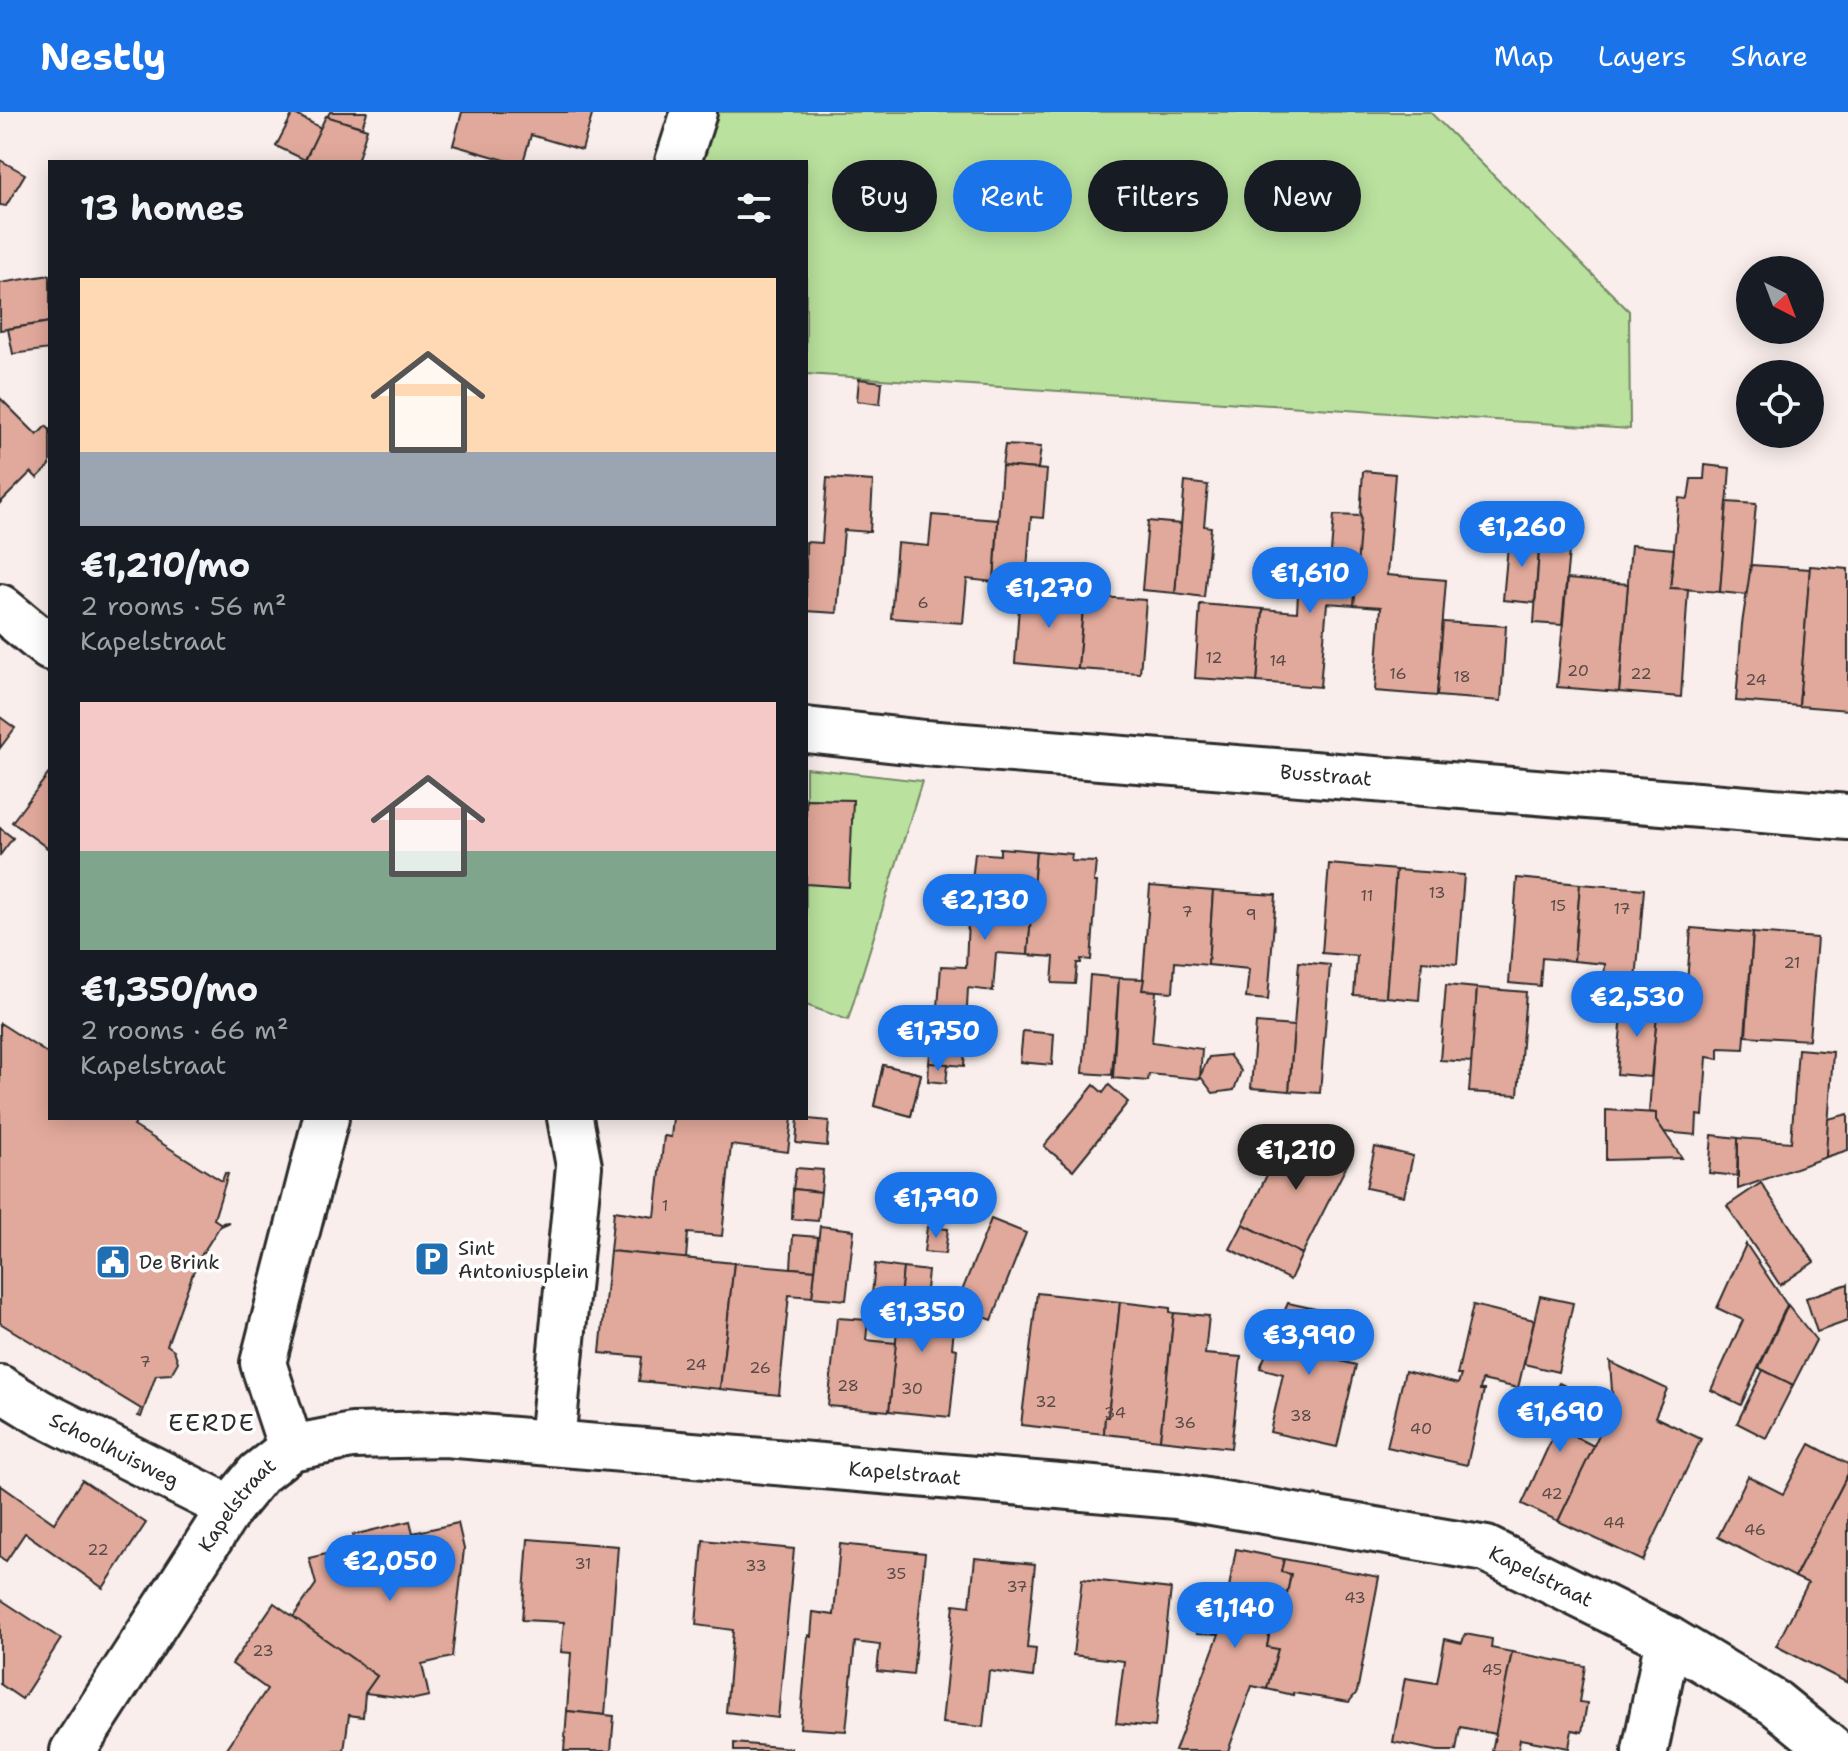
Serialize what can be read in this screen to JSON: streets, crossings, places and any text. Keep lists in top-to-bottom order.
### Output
{
  "streets": {
    "street": ["Busstraat", "Schoolhuisweg", "Kapelstraat"]
  },
  "crossings": [
    ["Schoolhuisweg", "Kapelstraat"]
  ],
  "districts": ["EERDE"],
  "places": {
    "parking": ["Sint Antoniusplein"],
    "public building": ["De Brink"]
  },
  "house_numbers": [
    "6",
    "12",
    "14",
    "20",
    "16",
    "22",
    "18",
    "24",
    "13",
    "11",
    "15",
    "17",
    "7",
    "9",
    "21",
    "1",
    "7",
    "24",
    "26",
    "28",
    "30",
    "32",
    "34",
    "38",
    "36",
    "40",
    "42",
    "44",
    "46",
    "22",
    "31",
    "33",
    "35",
    "37",
    "43",
    "23",
    "45"
  ],
  "north": "bottom right",
  "page": {
    "header": "Nestly",
    "nav": ["Map", "Layers", "Share"],
    "chip": [
      "Buy",
      "Rent",
      "Filters",
      "New"
    ],
    "heading": "13 homes",
    "list": [
      {
        "name": "€1,210/mo",
        "note": "2 rooms · 56 m² · Kapelstraat"
      },
      {
        "name": "€1,350/mo",
        "note": "2 rooms · 66 m² · Kapelstraat"
      }
    ],
    "price": [
      "€1,260",
      "€1,610",
      "€1,270",
      "€2,130",
      "€2,530",
      "€1,750",
      "€1,210",
      "€1,790",
      "€1,350",
      "€3,990",
      "€1,690",
      "€2,050",
      "€1,140"
    ]
  }
}
